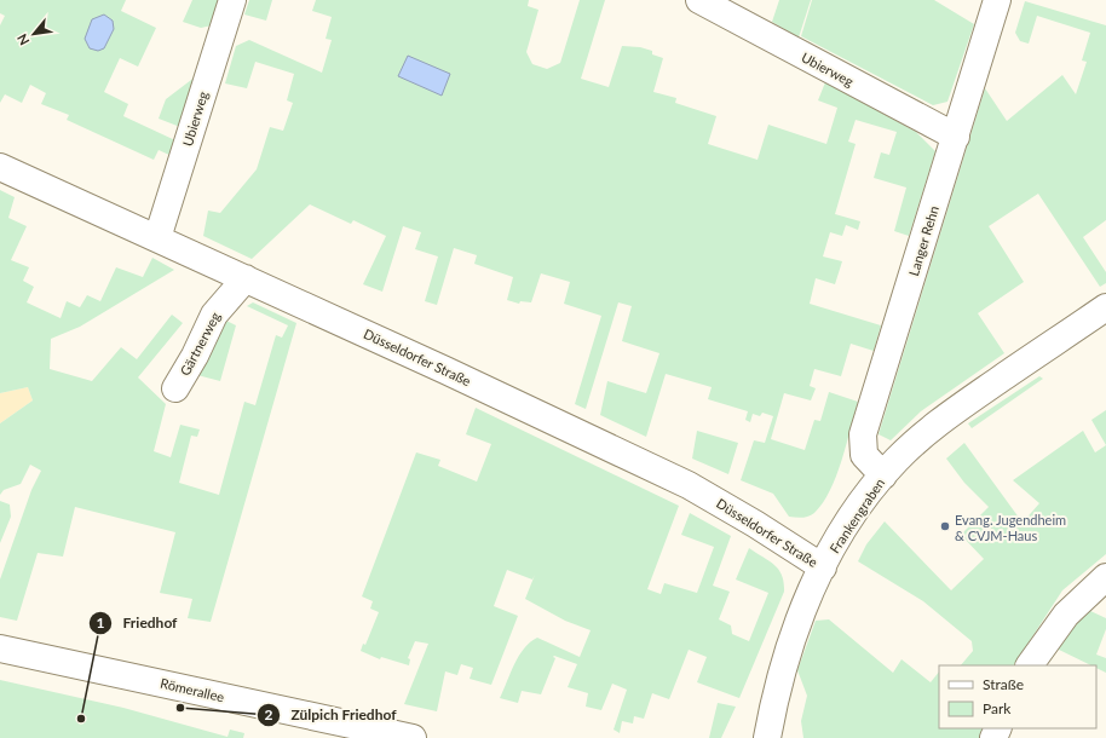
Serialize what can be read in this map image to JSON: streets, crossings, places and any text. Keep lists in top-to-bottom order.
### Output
{
  "streets": {
    "street": [
      "Ubierweg",
      "Langer Rehn",
      "Gärtnerweg",
      "Düsseldorfer Straße",
      "Frankengraben",
      "Römerallee"
    ]
  },
  "crossings": [
    ["Ubierweg", "Langer Rehn"],
    ["Ubierweg", "Düsseldorfer Straße"],
    ["Langer Rehn", "Frankengraben"],
    ["Gärtnerweg", "Düsseldorfer Straße"],
    ["Düsseldorfer Straße", "Frankengraben"]
  ],
  "places": ["Evang. Jugendheim & CVJM-Haus", "Zülpich Friedhof", "Friedhof"],
  "legend": ["Straße", "Park"],
  "north": "bottom left"
}
